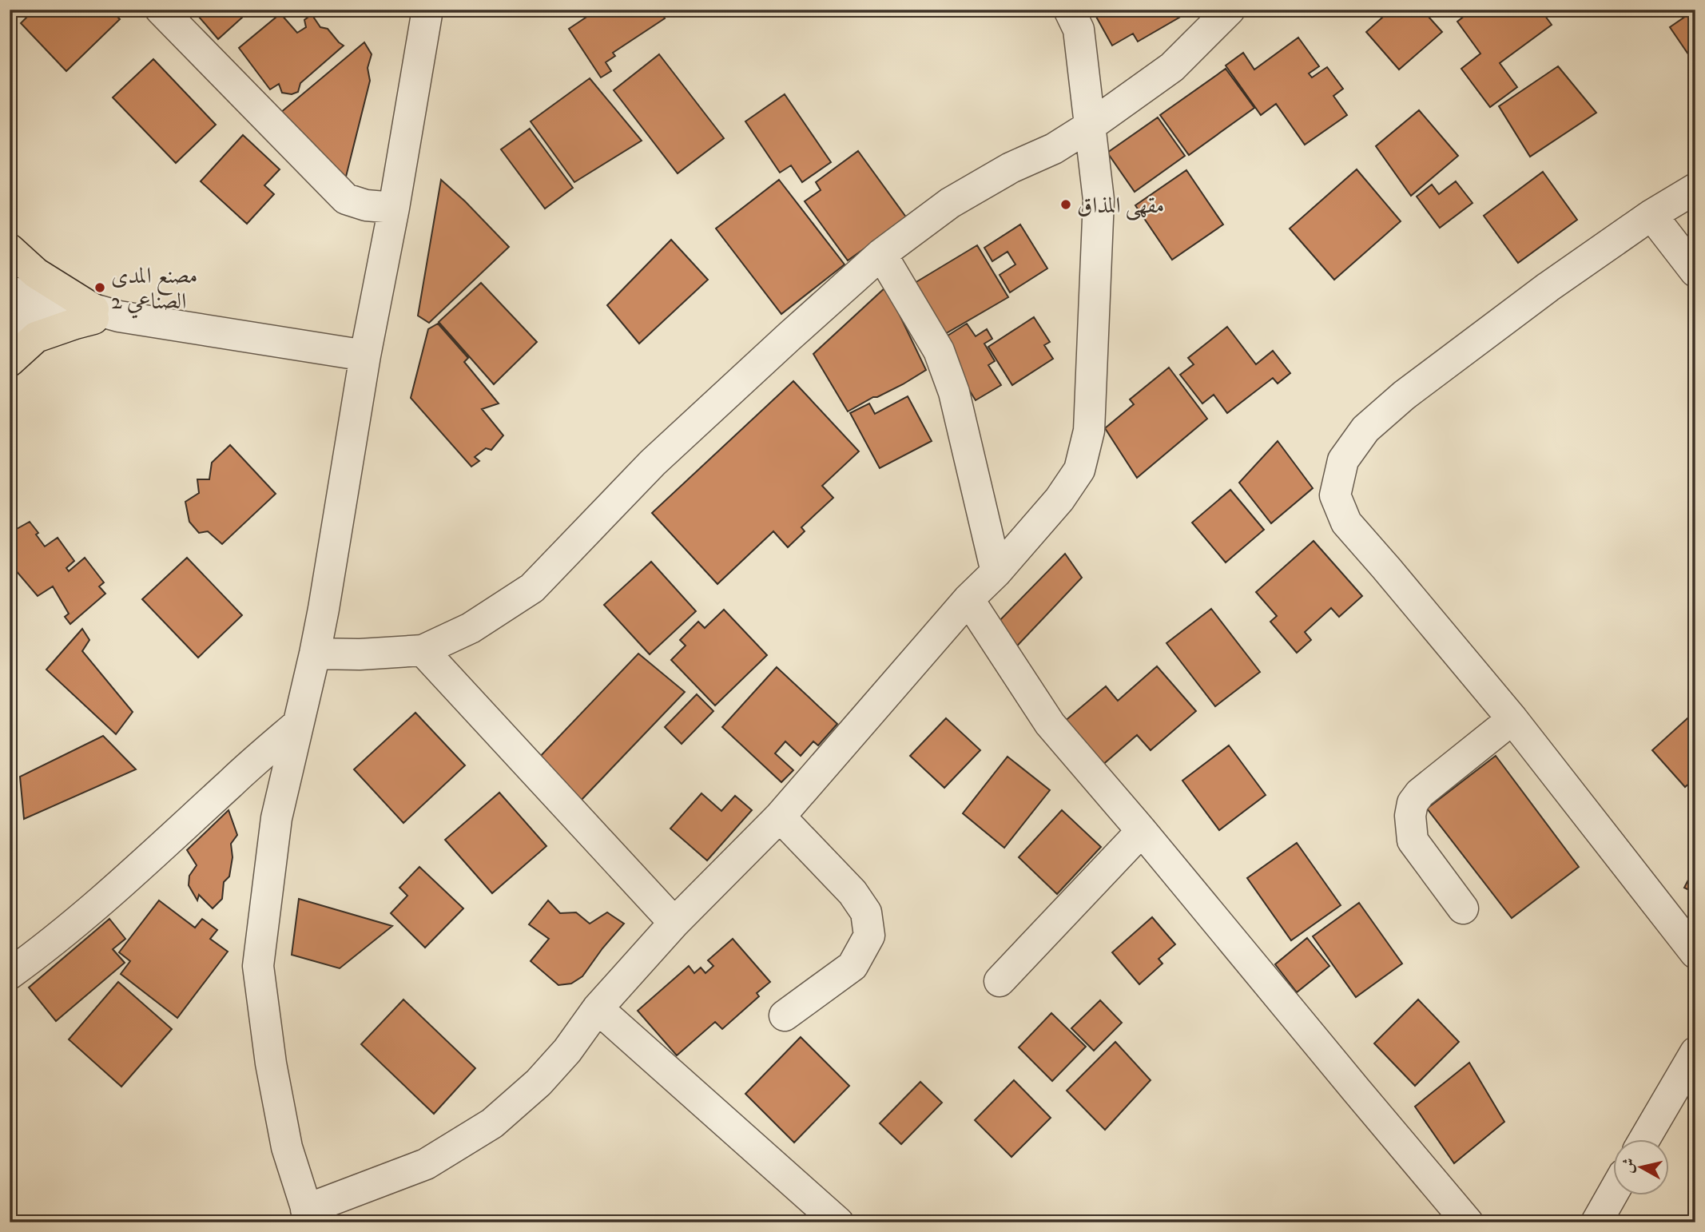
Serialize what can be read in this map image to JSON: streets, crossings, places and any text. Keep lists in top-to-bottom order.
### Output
{
  "places": ["مقهى المذاق", "مصنع المدى الصناعي 2"],
  "north": "left"
}
